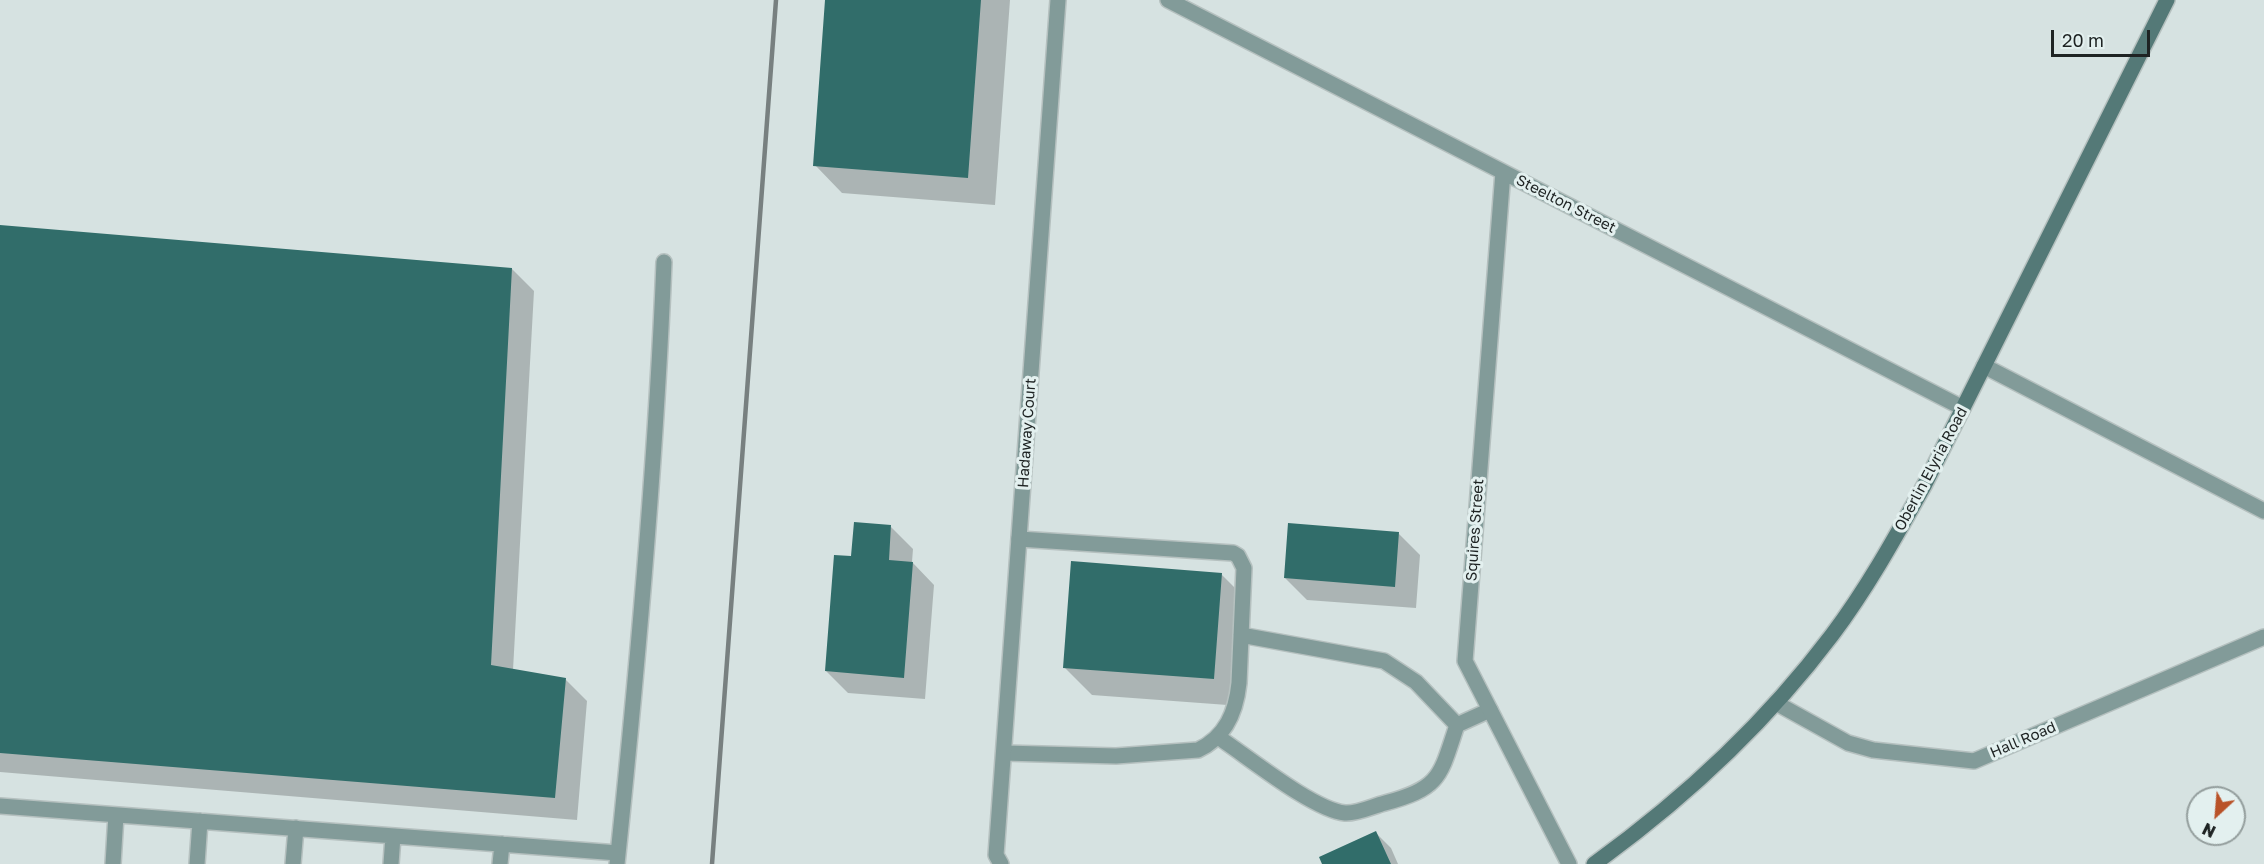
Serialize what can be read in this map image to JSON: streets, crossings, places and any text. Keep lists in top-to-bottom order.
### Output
{
  "streets": {
    "main road": ["Oberlin Elyria Road"],
    "street": [
      "Steelton Street",
      "Hadaway Court",
      "Squires Street",
      "Hall Road"
    ]
  },
  "crossings": [
    ["Steelton Street", "Oberlin Elyria Road"],
    ["Steelton Street", "Squires Street"],
    ["Oberlin Elyria Road", "Hall Road"]
  ],
  "scale_bar": "20 m",
  "north": "bottom left"
}
